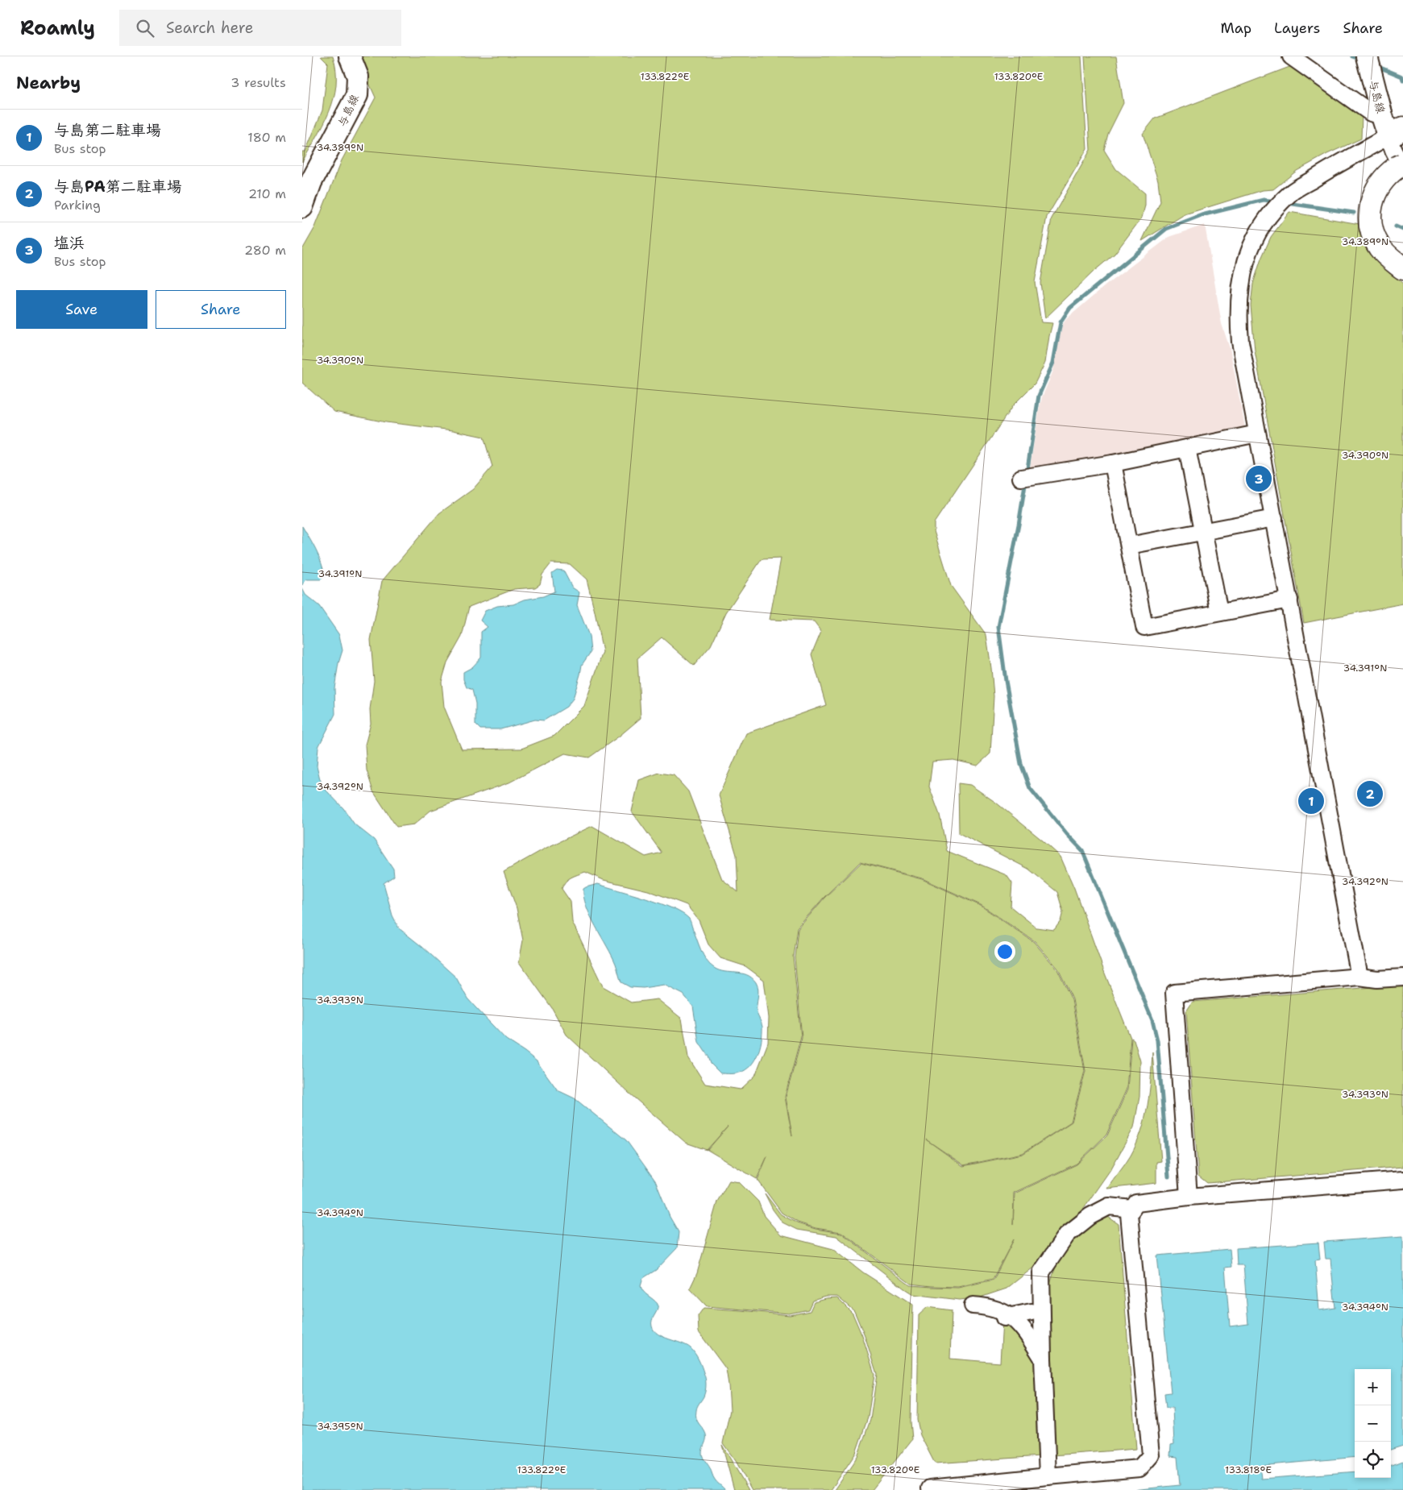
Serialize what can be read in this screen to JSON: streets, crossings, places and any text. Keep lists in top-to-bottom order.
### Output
{
  "streets": {
    "main road": ["与島線"]
  },
  "page": {
    "header": "Roamly",
    "search": "Search here",
    "nav": ["Map", "Layers", "Share"],
    "heading": ["Nearby", "3 results"],
    "list": [
      {
        "mark": "1",
        "name": "与島第二駐車場",
        "note": "Bus stop",
        "value": "180 m"
      },
      {
        "mark": "2",
        "name": "与島PA第二駐車場",
        "note": "Parking",
        "value": "210 m"
      },
      {
        "mark": "3",
        "name": "塩浜",
        "note": "Bus stop",
        "value": "280 m"
      }
    ],
    "buttons": ["Save", "Share"],
    "pins": ["3", "2", "1"],
    "map_buttons": ["+", "−"]
  },
  "coordinates": [
    "133.822°E",
    "133.820°E",
    "34.389°N",
    "34.390°N",
    "34.391°N",
    "34.392°N",
    "34.393°N",
    "34.394°N",
    "34.395°N",
    "133.818°E"
  ]
}
